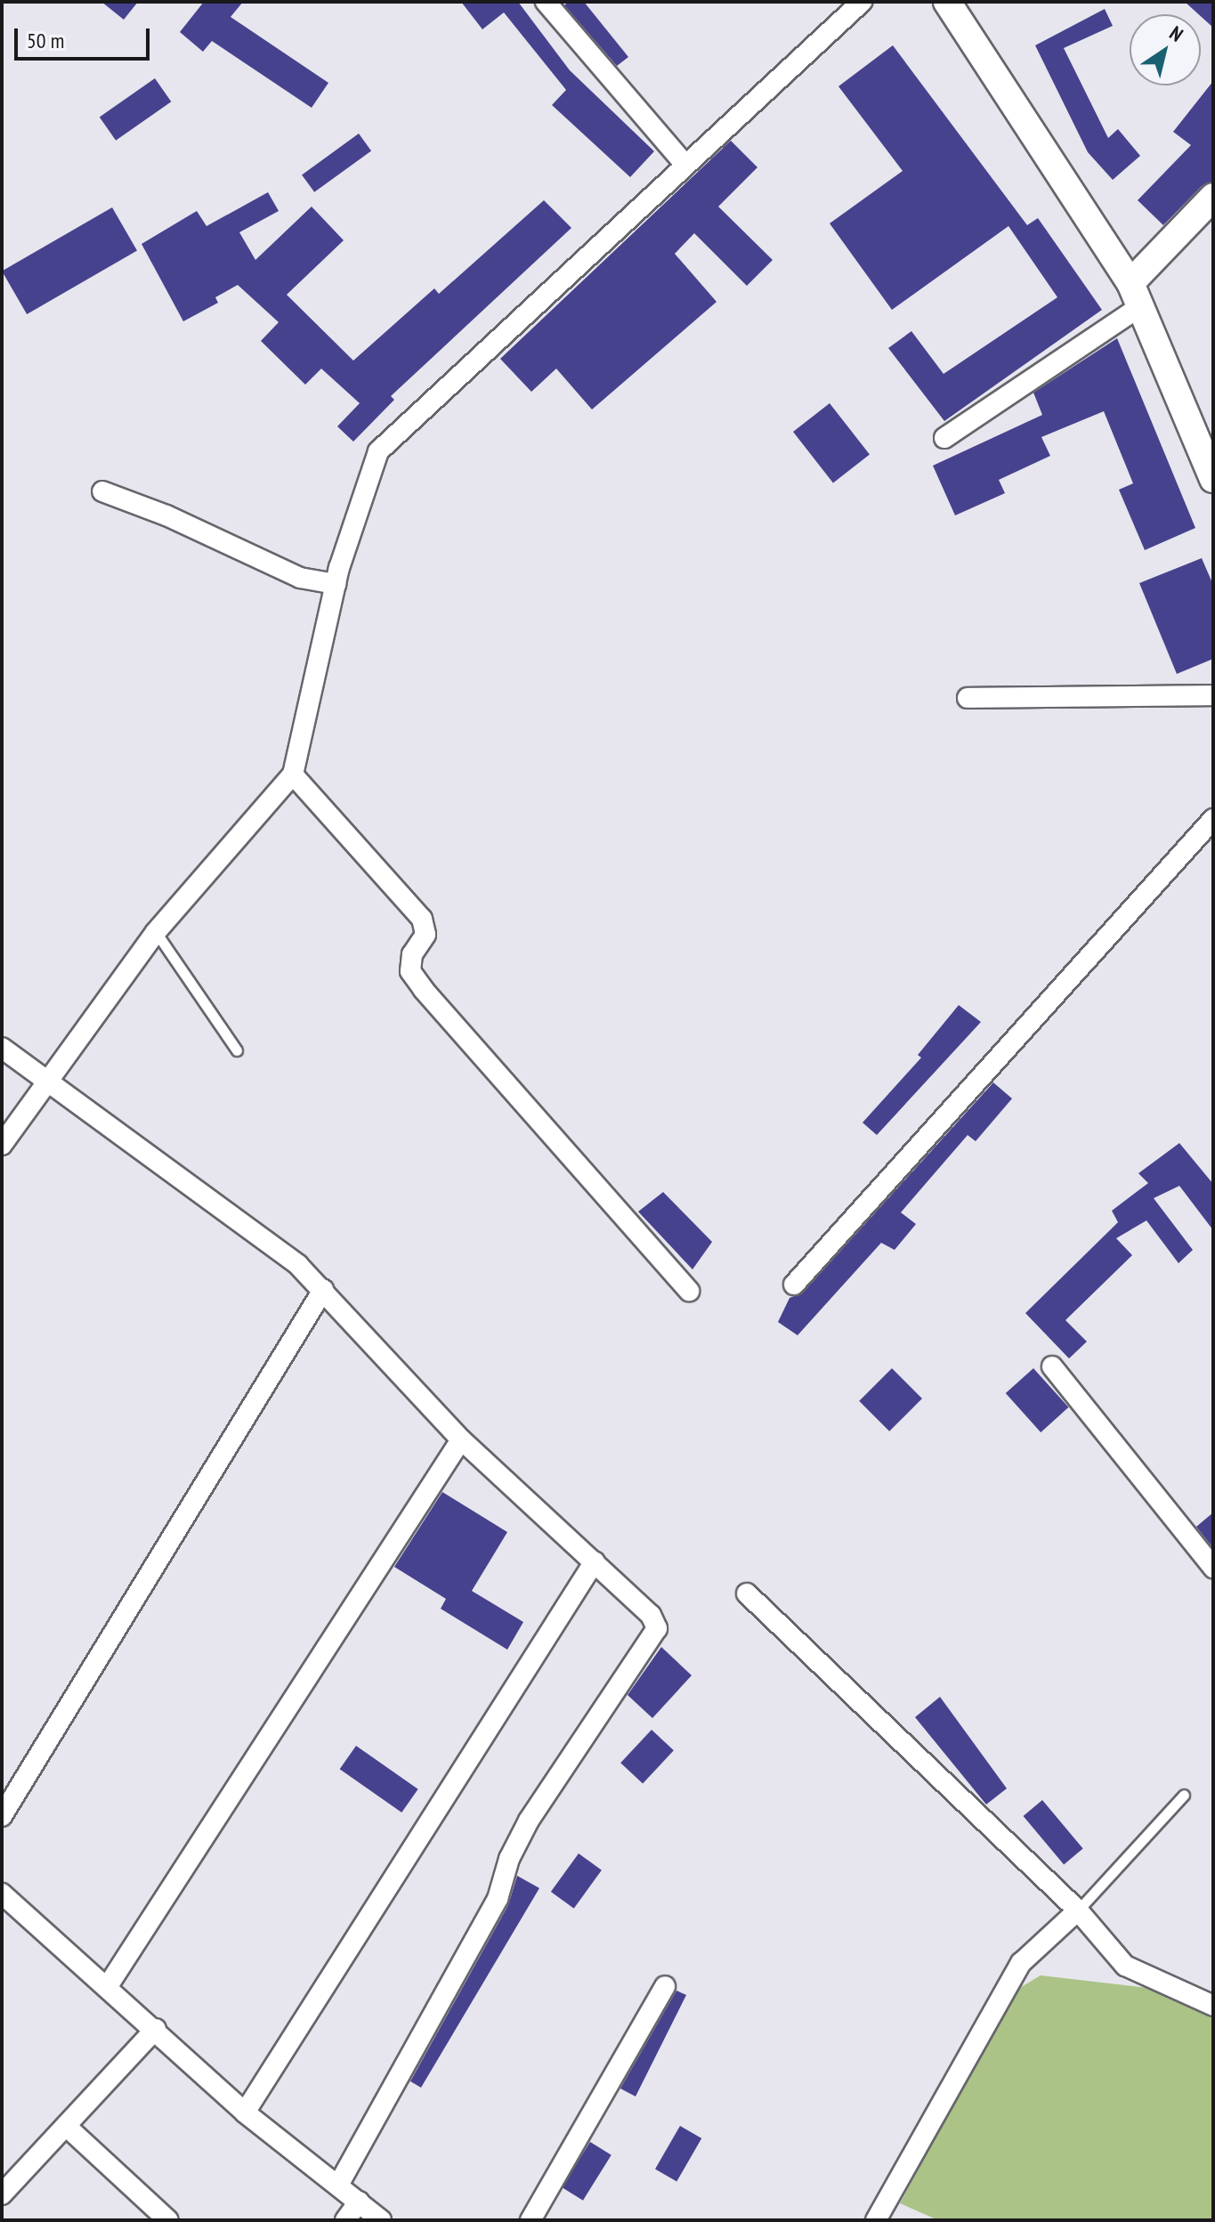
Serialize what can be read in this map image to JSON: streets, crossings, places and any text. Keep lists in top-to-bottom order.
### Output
{
  "scale_bar": "50 m",
  "north": "top right"
}
